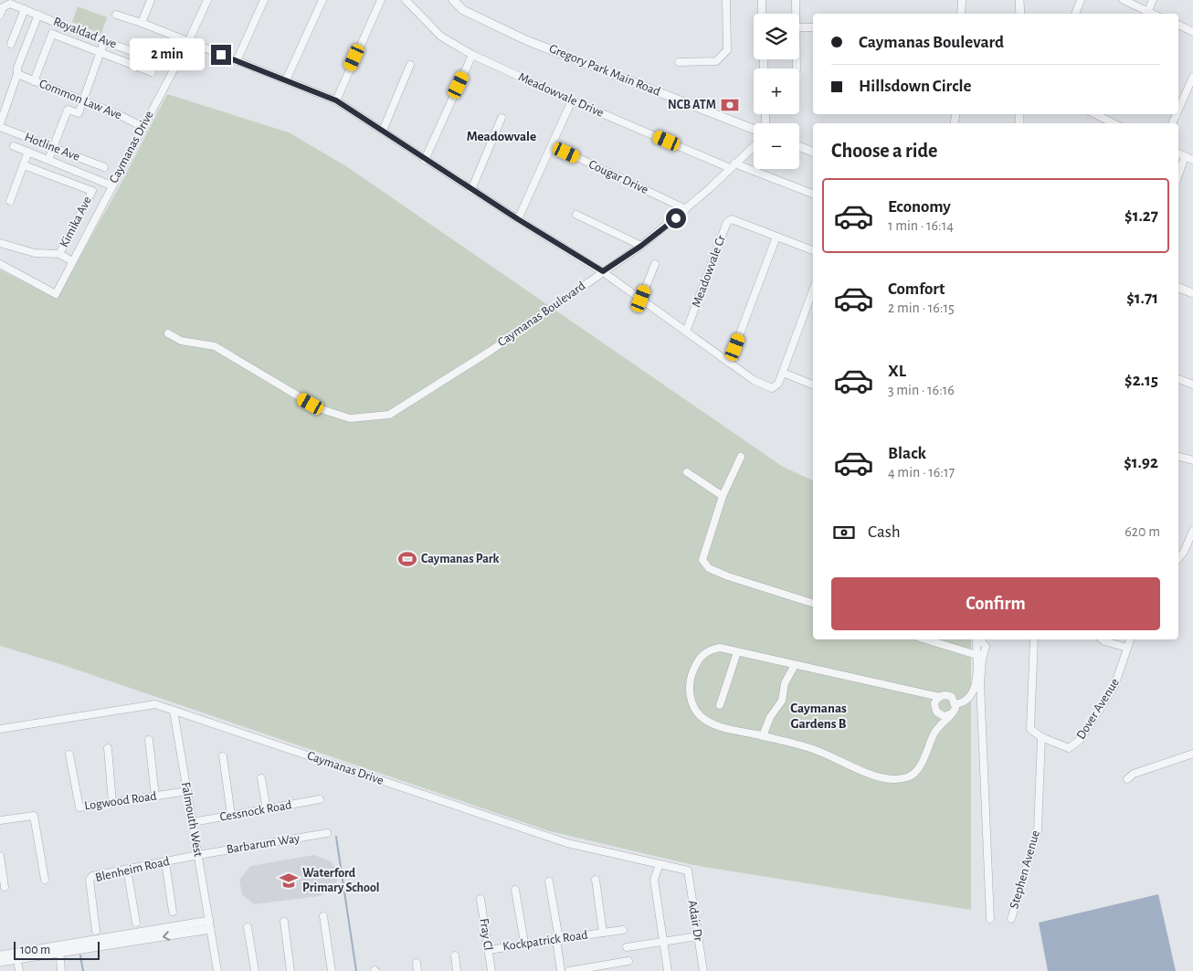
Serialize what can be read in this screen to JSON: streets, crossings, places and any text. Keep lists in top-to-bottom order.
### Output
{
  "streets": {
    "street": [
      "Royaldad Ave",
      "Gregory Park Main Road",
      "Meadowvale Drive",
      "Common Law Ave",
      "Hotline Ave",
      "Caymanas Drive",
      "Cougar Drive",
      "Kimika Ave",
      "Meadowvale Cr",
      "Caymanas Boulevard",
      "Dover Avenue",
      "Logwood Road",
      "Cessnock Road",
      "Falmouth West",
      "Barbarum Way",
      "Blenheim Road",
      "Stephen Avenue",
      "Adair Dr",
      "Fray Cl",
      "Kockpatrick Road"
    ]
  },
  "crossings": [
    ["Royaldad Ave", "Caymanas Drive"],
    ["Meadowvale Drive", "Caymanas Boulevard"],
    ["Common Law Ave", "Caymanas Drive"],
    ["Caymanas Drive", "Falmouth West"],
    ["Caymanas Drive", "Adair Dr"],
    ["Cougar Drive", "Caymanas Boulevard"],
    ["Dover Avenue", "Stephen Avenue"],
    ["Logwood Road", "Falmouth West"],
    ["Cessnock Road", "Falmouth West"],
    ["Falmouth West", "Barbarum Way"],
    ["Falmouth West", "Blenheim Road"],
    ["Barbarum Way", "Blenheim Road"],
    ["Fray Cl", "Kockpatrick Road"]
  ],
  "districts": ["Meadowvale", "Caymanas Gardens B"],
  "places": {
    "bank": ["NCB ATM"],
    "sports": ["Caymanas Park"],
    "school or university": ["Waterford Primary School"]
  },
  "scale_bar": "100 m",
  "page": {
    "map_buttons": ["+", "−"],
    "banner": ["Caymanas Boulevard", "Hillsdown Circle"],
    "bubble": "2 min",
    "heading": "Choose a ride",
    "list": [
      {
        "name": "Economy",
        "note": "1 min · 16:14",
        "value": "$1.27"
      },
      {
        "name": "Comfort",
        "note": "2 min · 16:15",
        "value": "$1.71"
      },
      {
        "name": "XL",
        "note": "3 min · 16:16",
        "value": "$2.15"
      },
      {
        "name": "Black",
        "note": "4 min · 16:17",
        "value": "$1.92"
      }
    ],
    "pay": ["Cash", "620 m"],
    "buttons": "Confirm",
    "scale": "100 m"
  }
}
